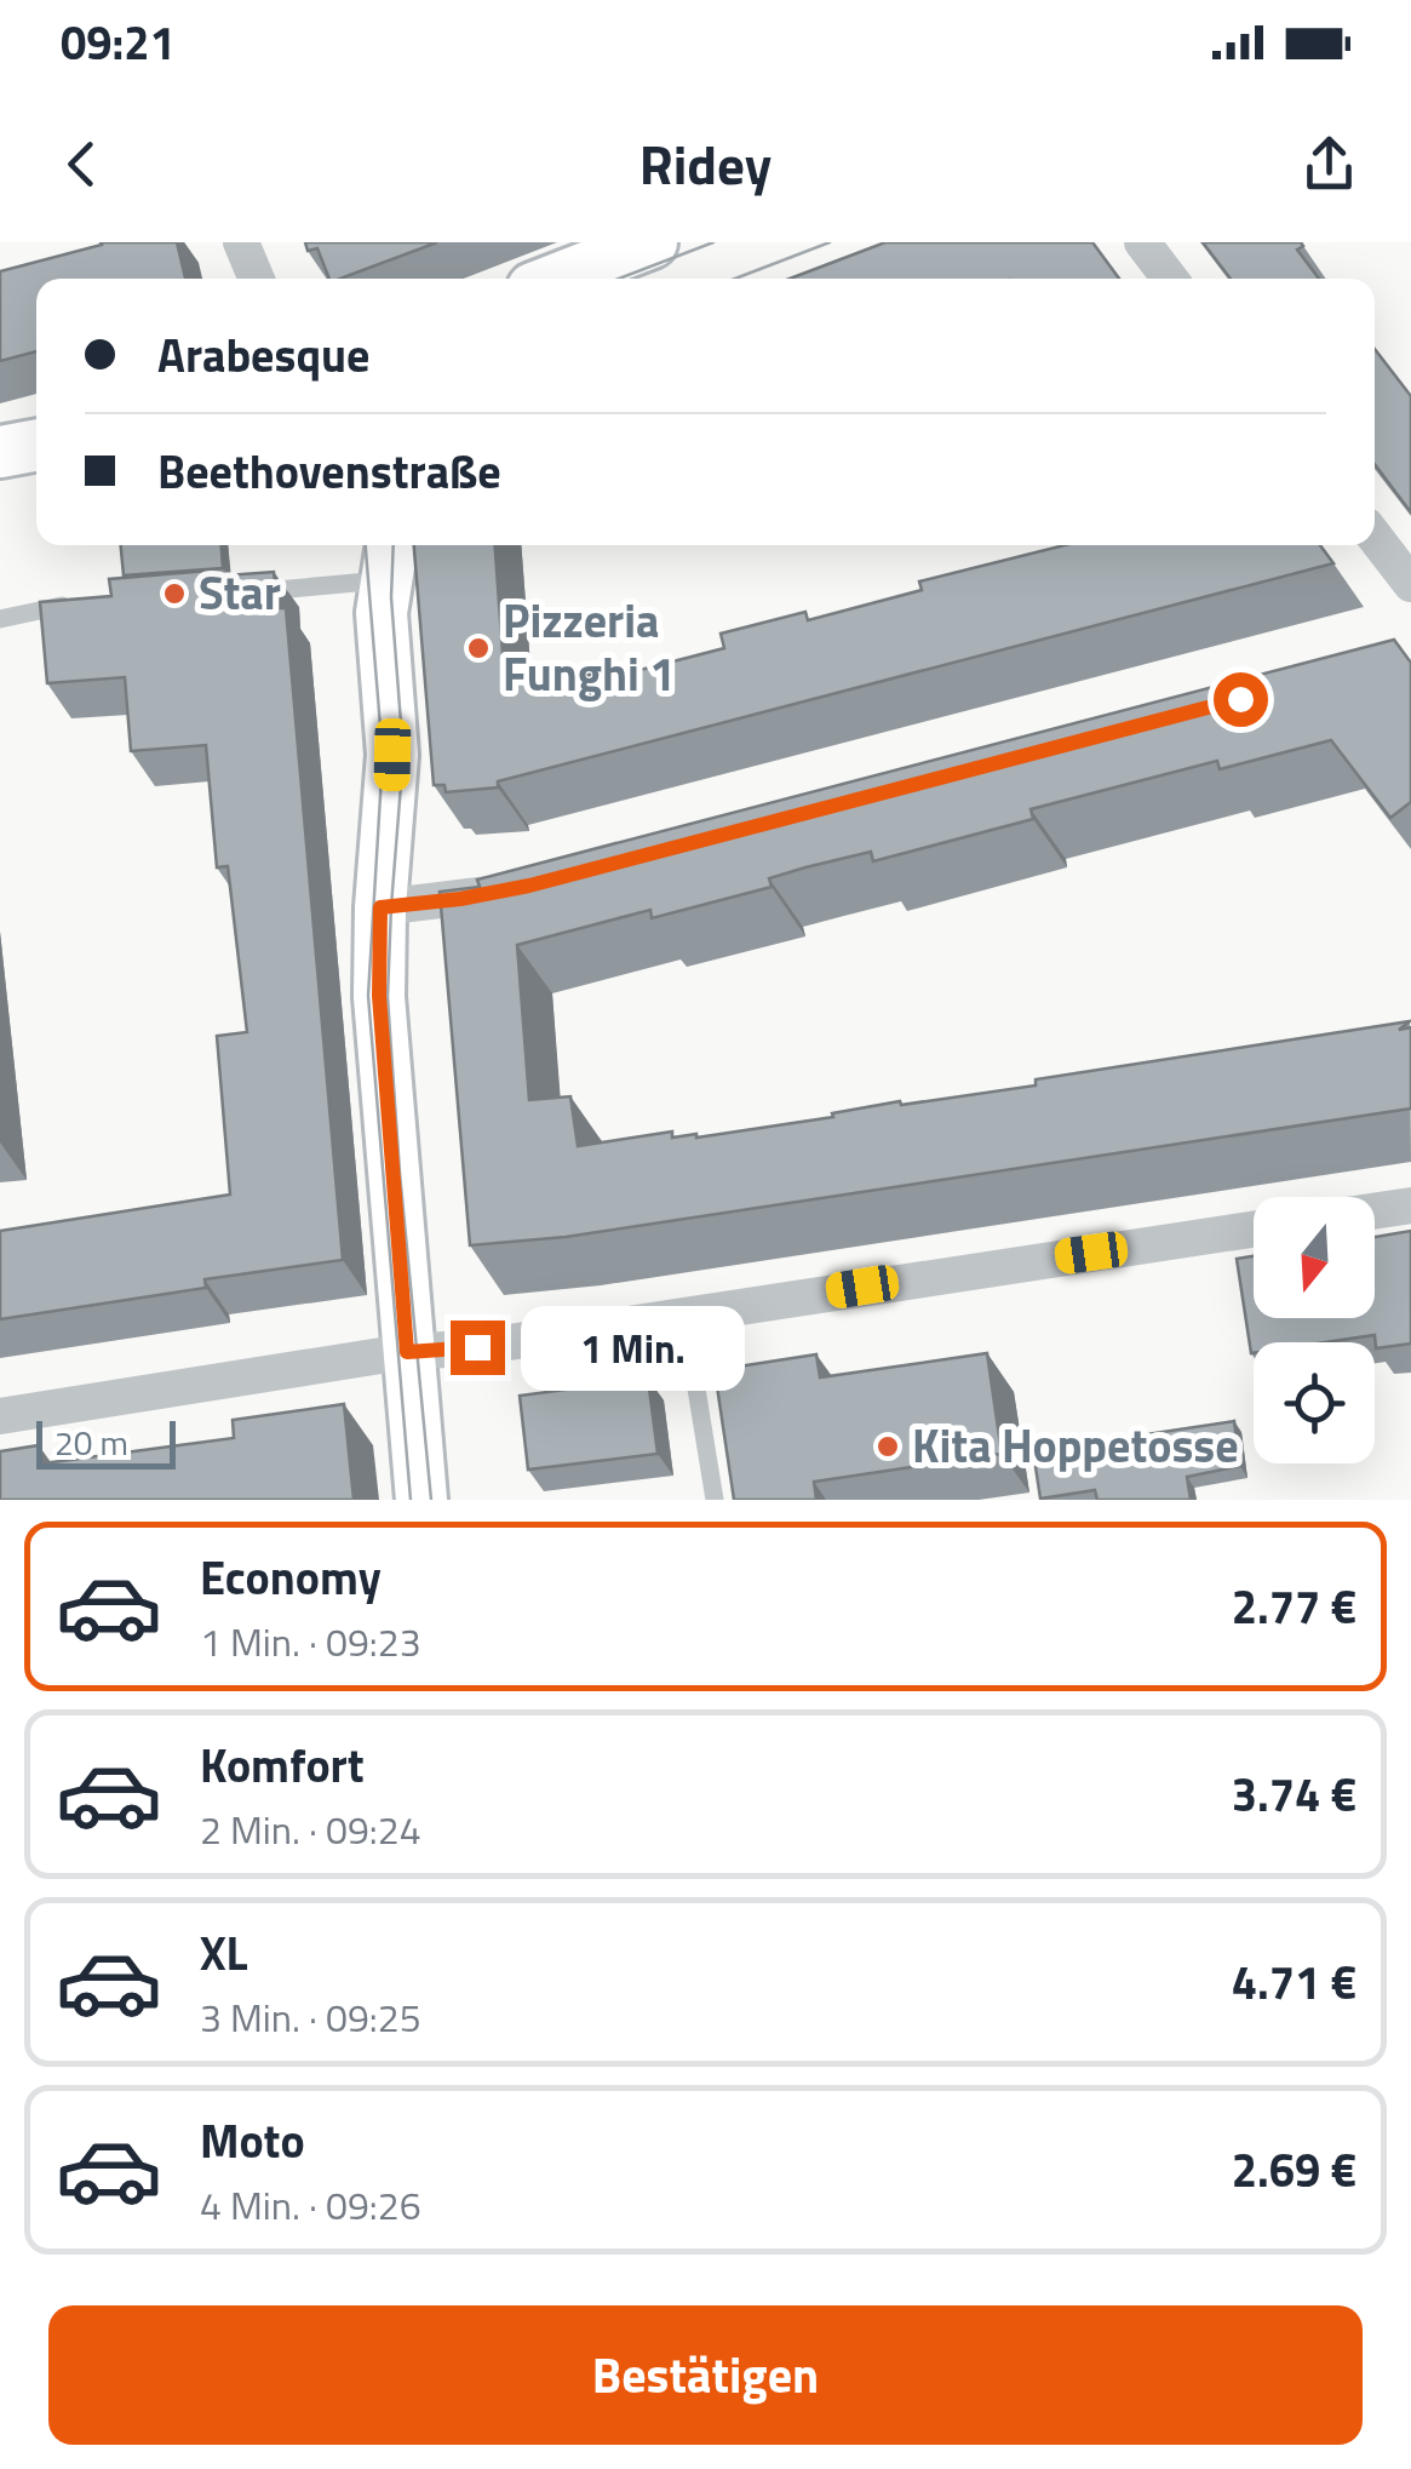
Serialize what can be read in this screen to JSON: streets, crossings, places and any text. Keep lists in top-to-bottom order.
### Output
{
  "places": ["Star", "Pizzeria Funghi 1", "Kita Hoppetosse"],
  "scale_bar": "20 m",
  "north": "bottom",
  "page": {
    "status": "09:21",
    "header": "Ridey",
    "banner": ["Arabesque", "Beethovenstraße"],
    "bubble": "1 Min.",
    "scale": "20 m",
    "list": [
      {
        "name": "Economy",
        "note": "1 Min. · 09:23",
        "value": "2.77 €"
      },
      {
        "name": "Komfort",
        "note": "2 Min. · 09:24",
        "value": "3.74 €"
      },
      {
        "name": "XL",
        "note": "3 Min. · 09:25",
        "value": "4.71 €"
      },
      {
        "name": "Moto",
        "note": "4 Min. · 09:26",
        "value": "2.69 €"
      }
    ],
    "buttons": "Bestätigen"
  }
}
